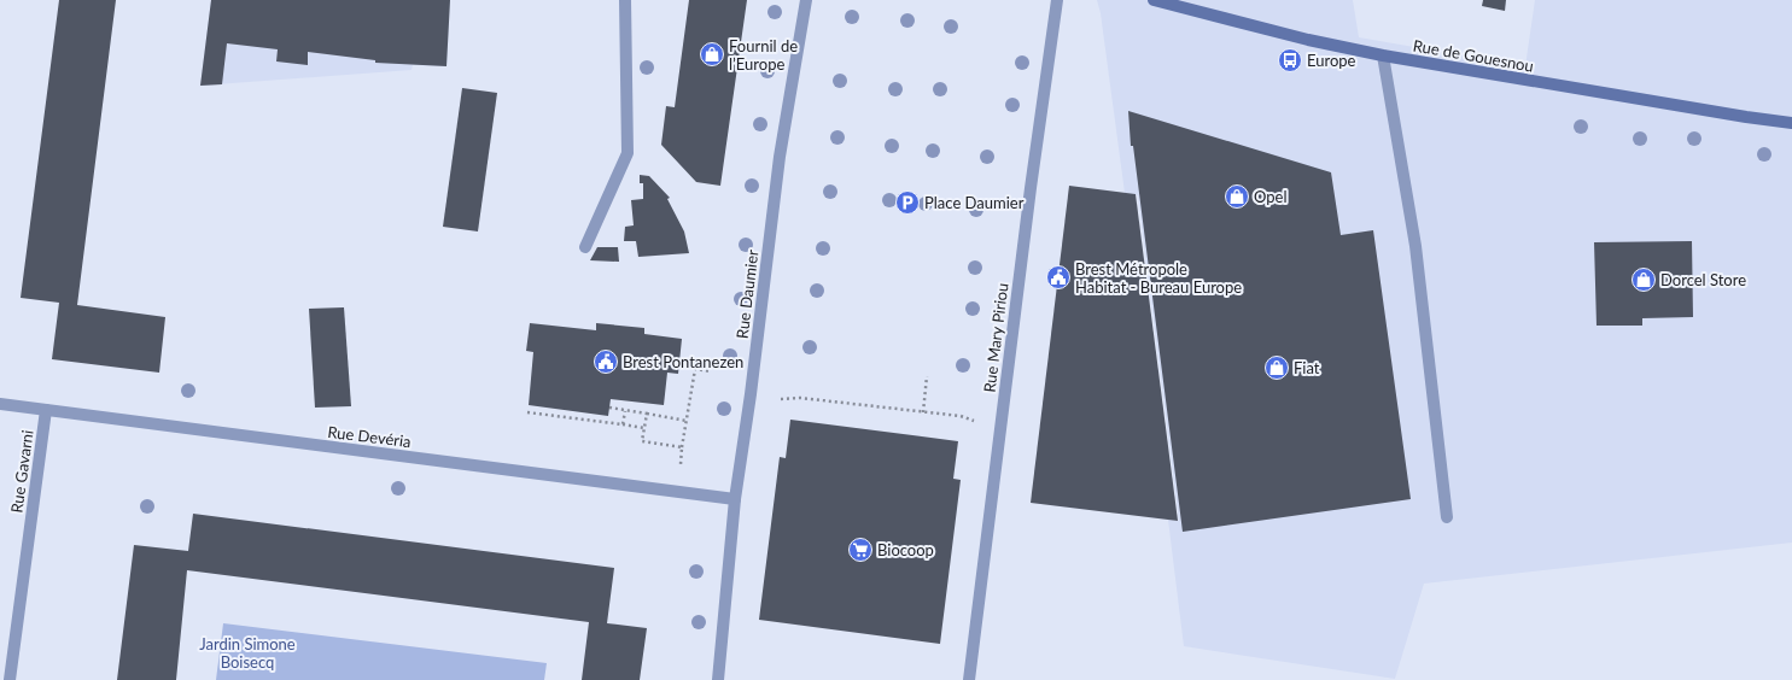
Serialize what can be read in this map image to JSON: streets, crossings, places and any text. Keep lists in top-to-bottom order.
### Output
{
  "streets": {
    "street": [
      "Rue de Gouesnou",
      "Rue Daumier",
      "Rue Mary Piriou",
      "Rue Devéria",
      "Rue Gavarni"
    ]
  },
  "crossings": [
    ["Rue Daumier", "Rue Devéria"],
    ["Rue Devéria", "Rue Gavarni"]
  ],
  "parks": ["Jardin Simone Boisecq"],
  "places": {
    "shop": [
      "Fournil de l’Europe",
      "Opel",
      "Dorcel Store",
      "Fiat"
    ],
    "bus stop": ["Europe"],
    "parking": ["Place Daumier"],
    "public building": ["Brest Métropole Habitat - Bureau Europe", "Brest Pontanezen"],
    "supermarket": ["Biocoop"]
  }
}
